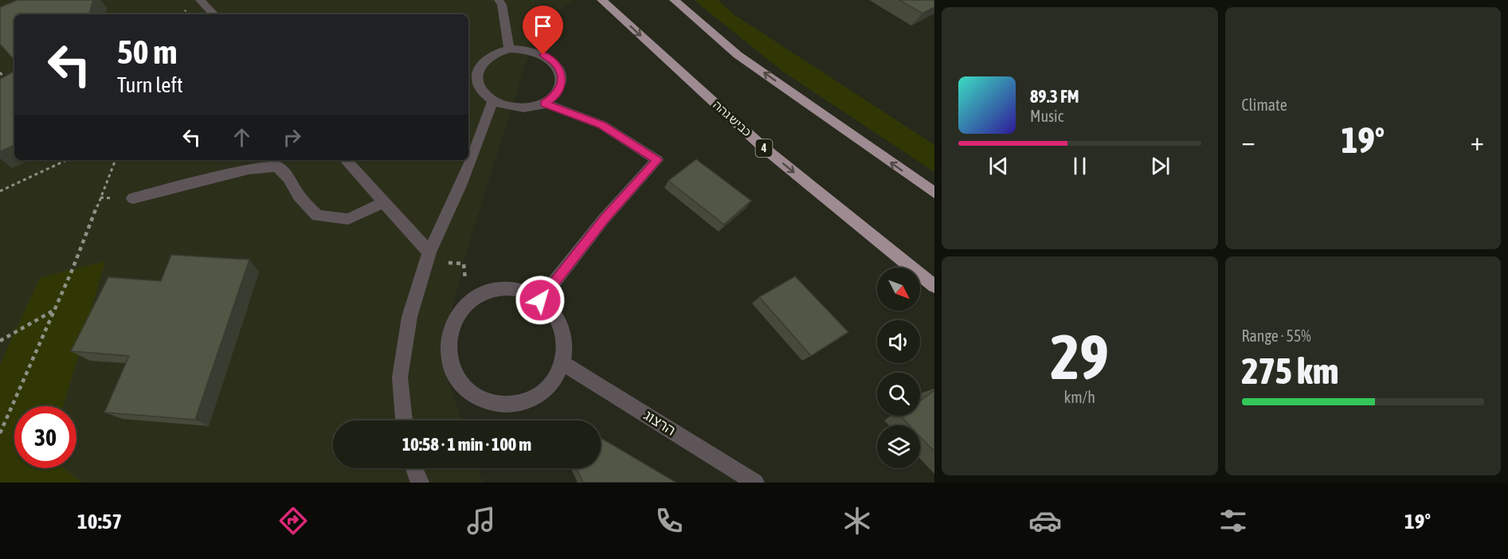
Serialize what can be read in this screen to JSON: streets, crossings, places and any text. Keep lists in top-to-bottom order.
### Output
{
  "streets": {
    "highway": ["כביש גהה", "4"],
    "street": ["הרצוג"]
  },
  "north": "bottom right",
  "page": {
    "tile": [
      "Climate",
      ["29", "km/h"],
      ["Range · 55%", "275 km"]
    ],
    "turn": ["50 m", "Turn left"],
    "song": ["89.3 FM", "Music"],
    "heat": ["−", "19°", "+"],
    "limit": "30",
    "trip": "10:58 · 1 min · 100 m",
    "tabs": ["10:57", "19°"]
  }
}
